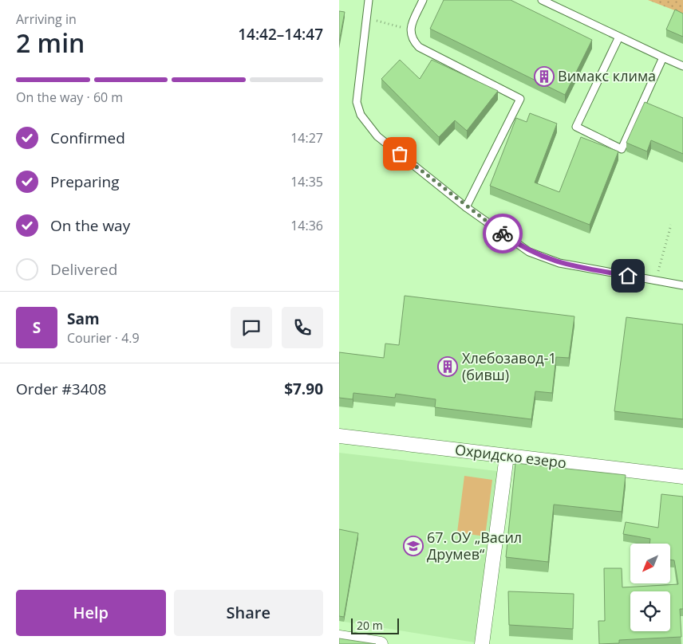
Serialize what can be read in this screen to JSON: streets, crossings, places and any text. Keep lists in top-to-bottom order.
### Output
{
  "streets": {
    "street": ["Охридско езеро"]
  },
  "places": {
    "building": ["Вимакс клима", "Хлебозавод-1 (бивш)"],
    "school or university": ["67. ОУ „Васил Друмев“"]
  },
  "scale_bar": "20 m",
  "north": "bottom left",
  "page": {
    "heading": ["2 min", "Arriving in", "14:42–14:47"],
    "panel": [
      "Sam",
      "Courier · 4.9",
      "Order #3408",
      "$7.90"
    ],
    "bar": "On the way · 60 m",
    "list": [
      ["Confirmed", "14:27"],
      ["Preparing", "14:35"],
      ["On the way", "14:36"],
      "Delivered"
    ],
    "round": "S",
    "buttons": ["Help", "Share"],
    "scale": "20 m"
  }
}
